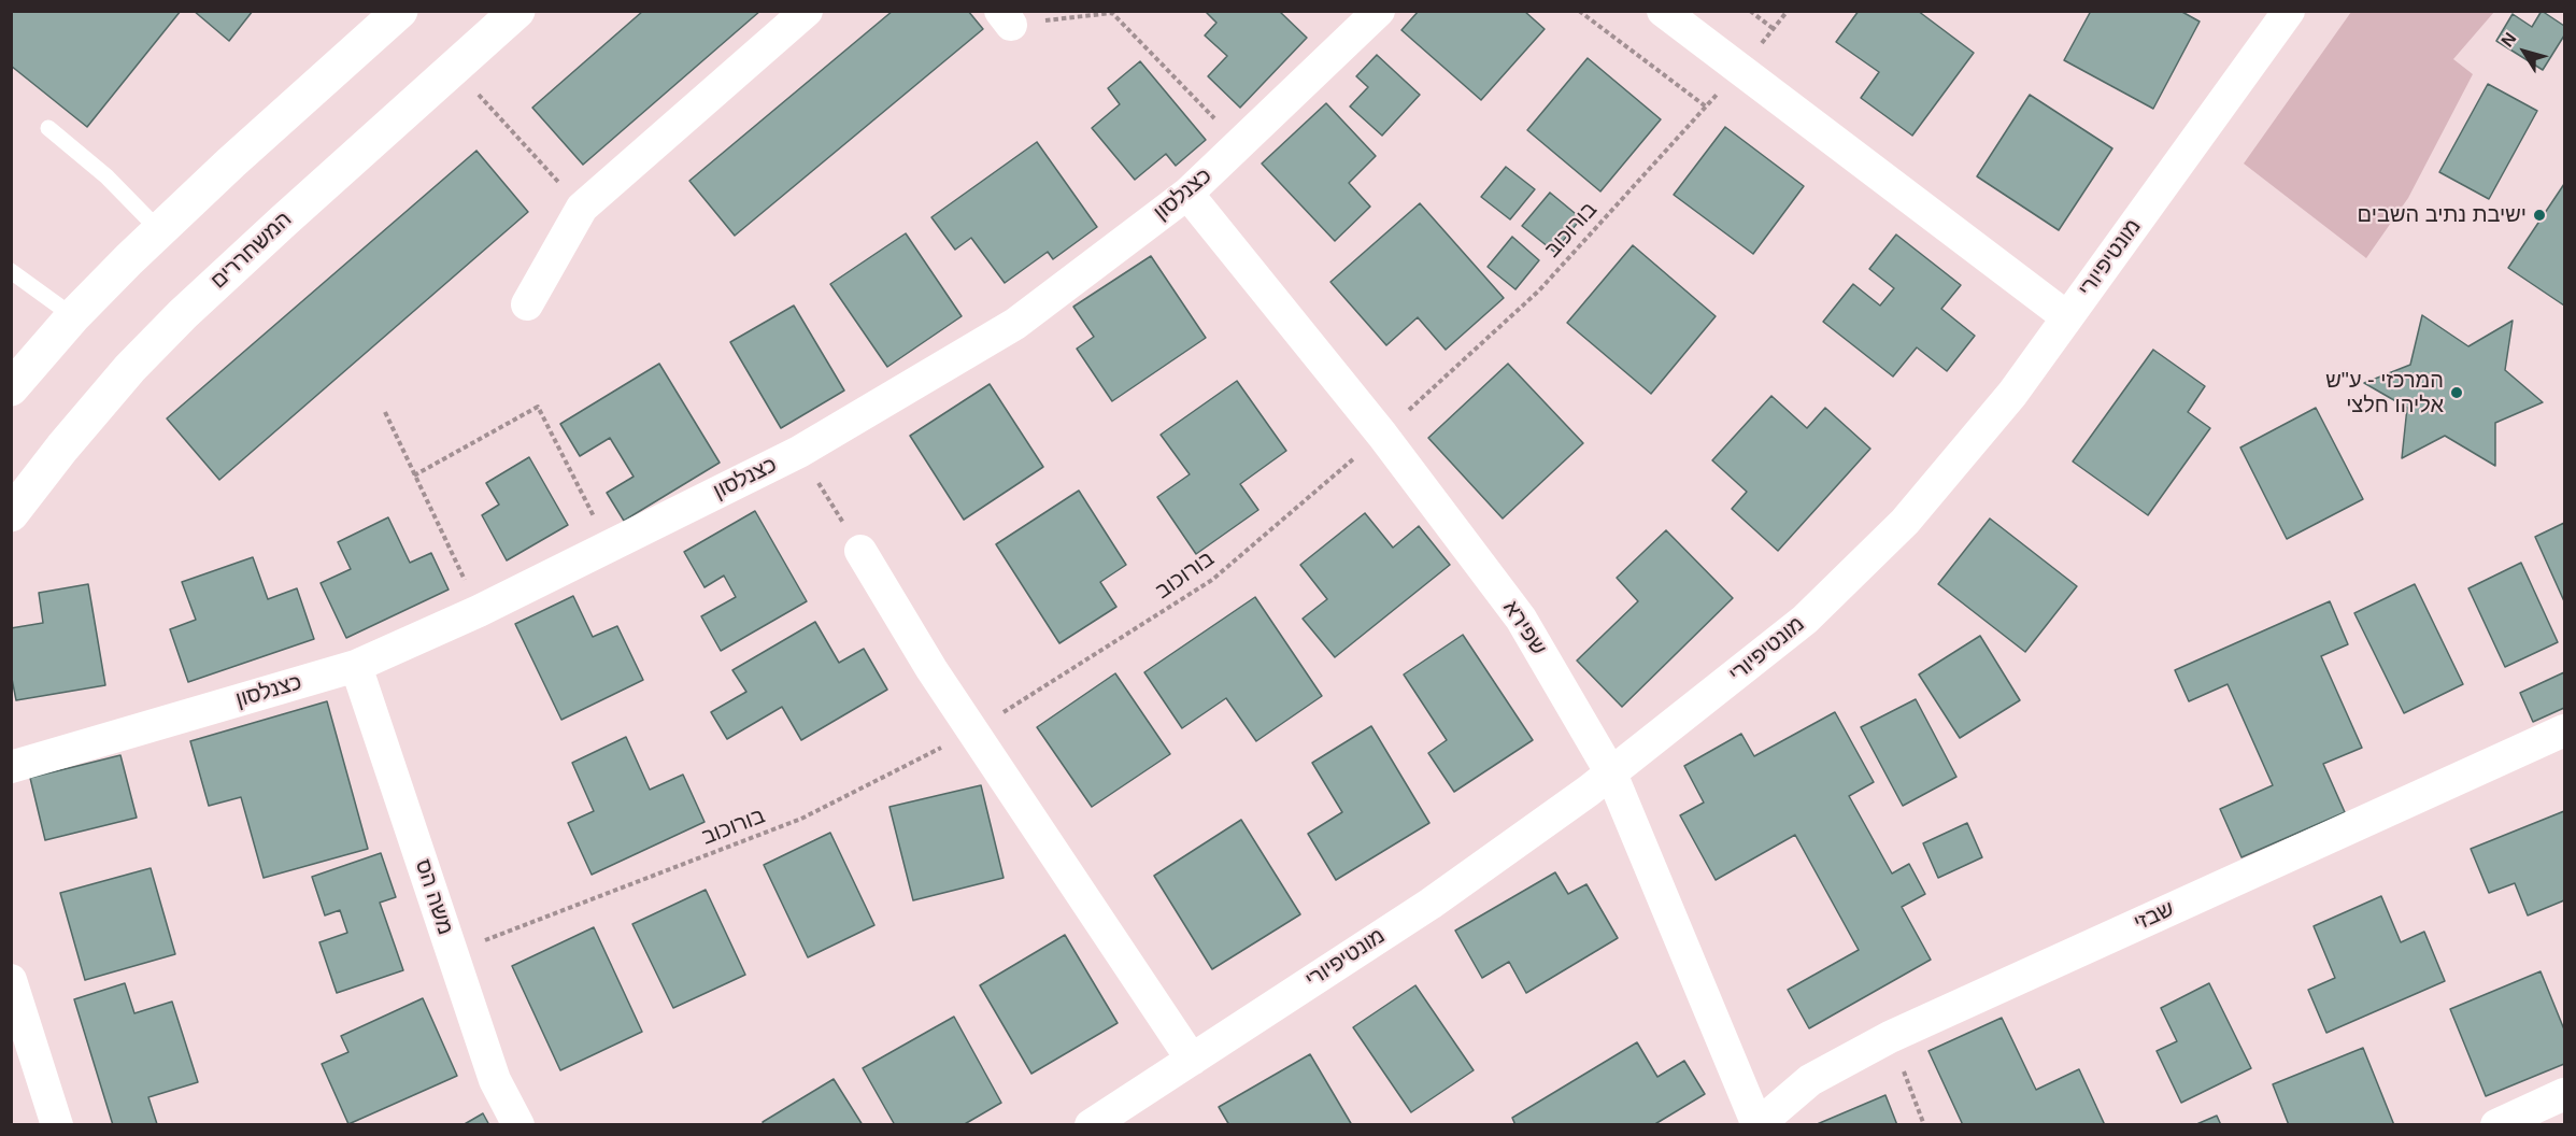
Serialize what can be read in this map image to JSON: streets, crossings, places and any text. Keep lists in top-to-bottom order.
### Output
{
  "streets": {
    "main road": ["המשחררים"],
    "street": [
      "כצנלסון",
      "מונטיפיורי",
      "שפירא",
      "משה הס",
      "שבזי"
    ],
    "path": ["בורוכוב"]
  },
  "crossings": [
    ["כצנלסון", "שפירא"],
    ["כצנלסון", "משה הס"],
    ["בורוכוב", "שפירא"],
    ["בורוכוב", "משה הס"],
    ["מונטיפיורי", "שפירא"],
    ["שפירא", "שבזי"]
  ],
  "places": ["ישיבת נתיב השבים", "המרכזי - ע\"ש אליהו חלצי"],
  "north": "top left"
}
